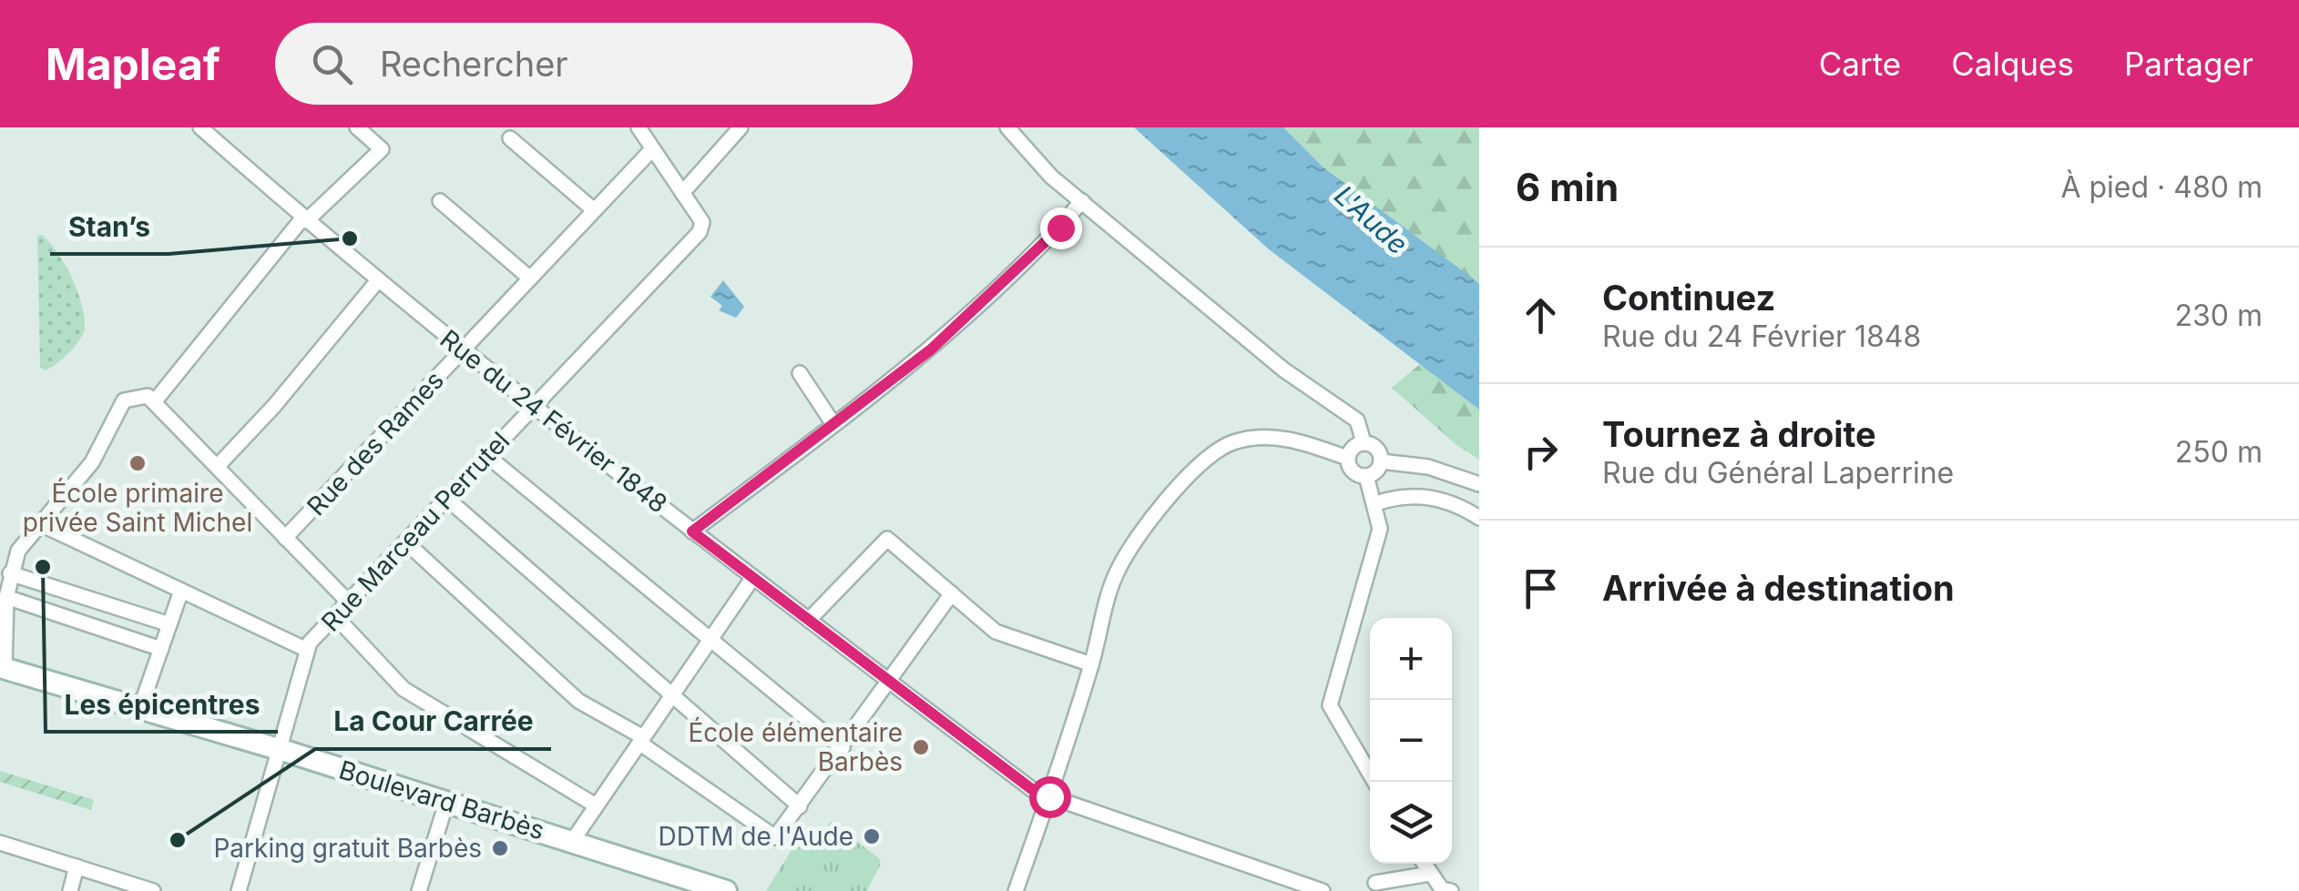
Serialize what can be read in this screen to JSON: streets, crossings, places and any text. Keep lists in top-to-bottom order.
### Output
{
  "streets": {
    "main road": ["Boulevard Barbès"],
    "street": ["Rue du 24 Février 1848", "Rue des Rames", "Rue Marceau Perrutel"]
  },
  "crossings": [
    ["Rue du 24 Février 1848", "Rue des Rames"],
    ["Rue du 24 Février 1848", "Rue Marceau Perrutel"],
    ["Rue des Rames", "Rue Marceau Perrutel"],
    ["Rue Marceau Perrutel", "Boulevard Barbès"]
  ],
  "water": ["L'Aude"],
  "places": [
    "Stan’s",
    "École primaire privée Saint Michel",
    "Les épicentres",
    "École élémentaire Barbès",
    "DDTM de l'Aude",
    "La Cour Carrée",
    "Parking gratuit Barbès"
  ],
  "page": {
    "header": "Mapleaf",
    "search": "Rechercher",
    "nav": ["Carte", "Calques", "Partager"],
    "heading": ["6 min", "À pied · 480 m"],
    "list": [
      ["Continuez", "Rue du 24 Février 1848", "230 m"],
      ["Tournez à droite", "Rue du Général Laperrine", "250 m"],
      "Arrivée à destination"
    ],
    "map_buttons": ["+", "−"]
  }
}
